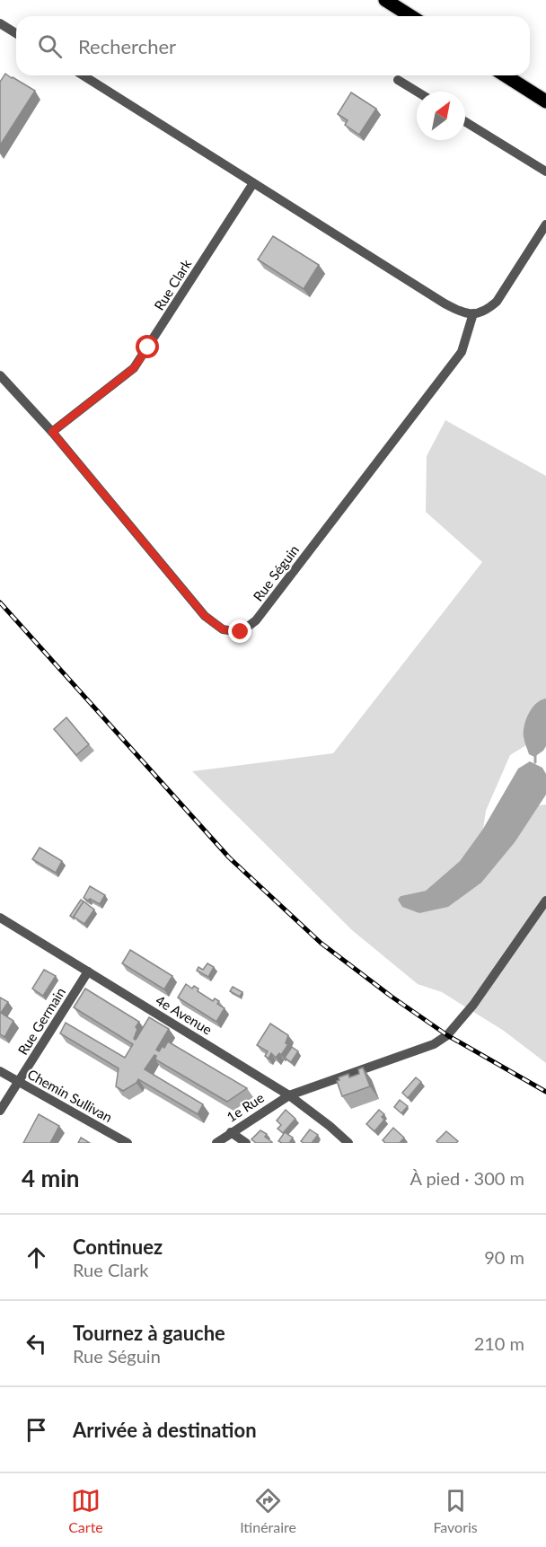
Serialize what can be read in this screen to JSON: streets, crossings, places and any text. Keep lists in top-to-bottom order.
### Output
{
  "streets": {
    "street": [
      "Rue Clark",
      "Rue Séguin",
      "4e Avenue",
      "Rue Germain",
      "Chemin Sullivan",
      "1e Rue"
    ]
  },
  "crossings": [
    ["Rue Clark", "Rue Séguin"],
    ["4e Avenue", "Rue Germain"],
    ["4e Avenue", "1e Rue"],
    ["Rue Germain", "Chemin Sullivan"]
  ],
  "north": "top right",
  "page": {
    "search": "Rechercher",
    "heading": ["4 min", "À pied · 300 m"],
    "list": [
      ["Continuez", "Rue Clark", "90 m"],
      ["Tournez à gauche", "Rue Séguin", "210 m"],
      "Arrivée à destination"
    ],
    "nav": ["Carte", "Itinéraire", "Favoris"]
  }
}
